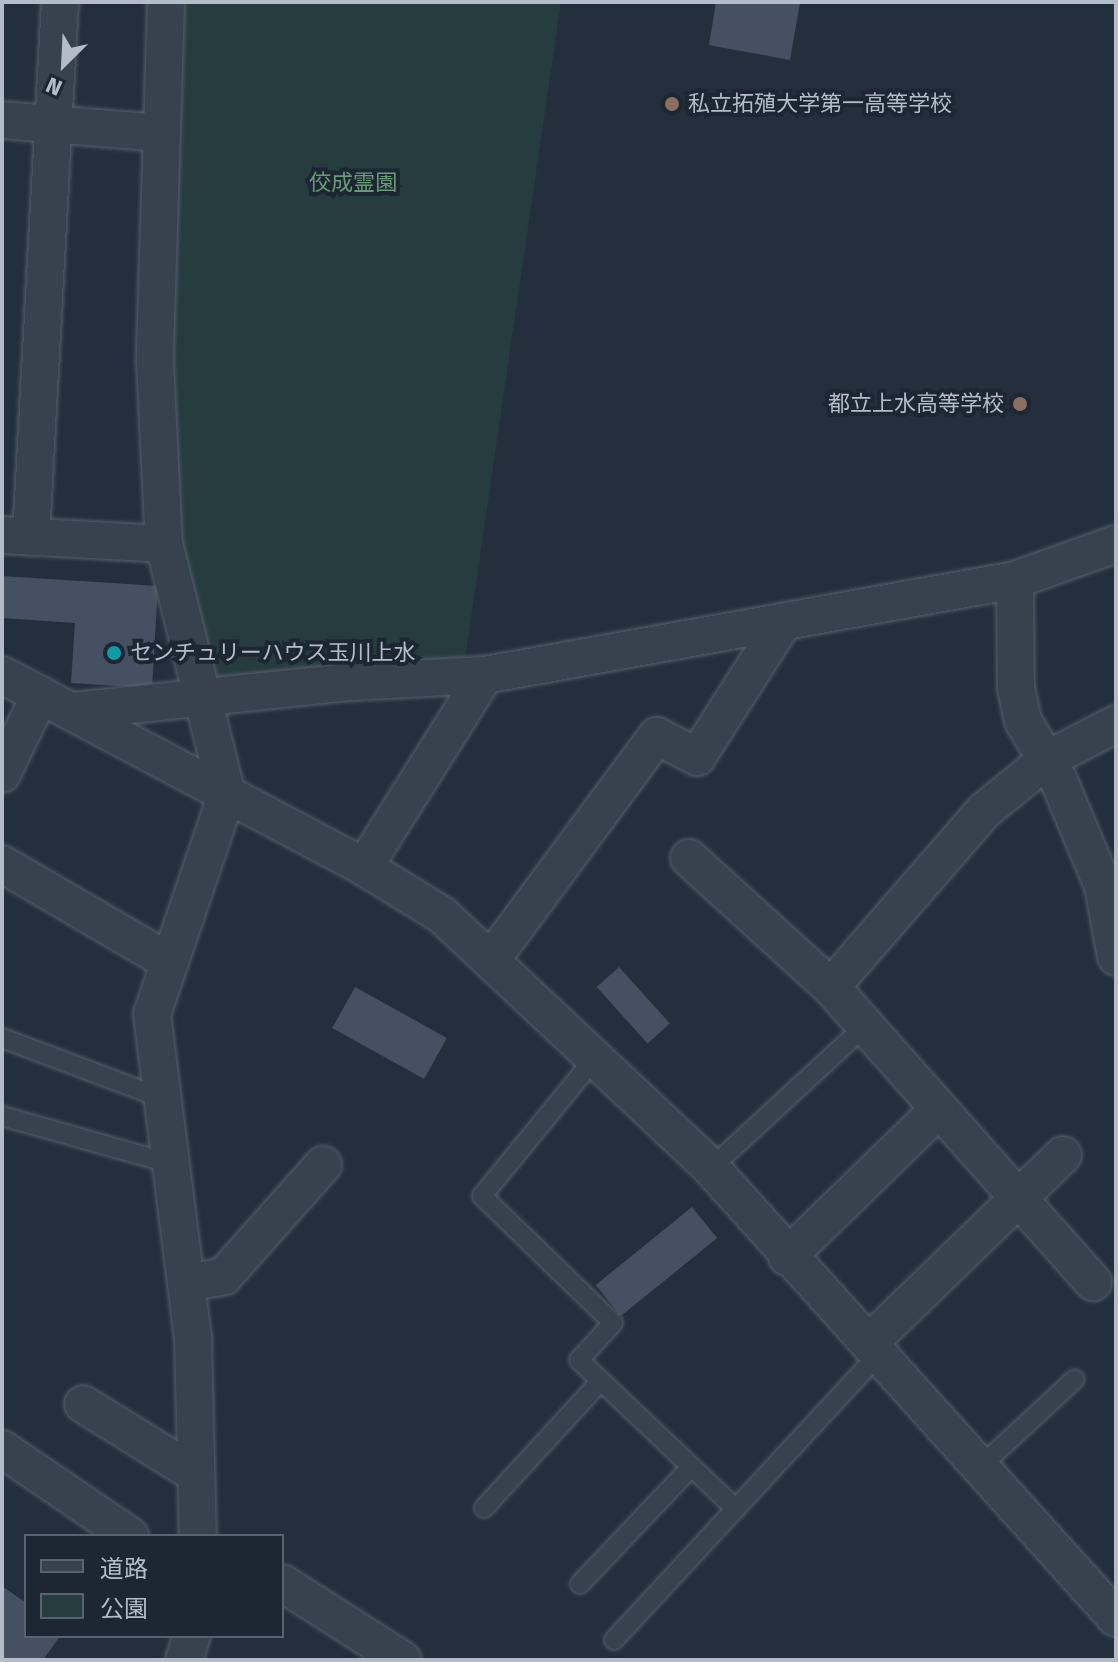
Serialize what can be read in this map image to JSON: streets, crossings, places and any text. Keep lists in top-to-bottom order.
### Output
{
  "parks": ["佼成霊園"],
  "places": ["私立拓殖大学第一高等学校", "都立上水高等学校", "センチュリーハウス玉川上水"],
  "legend": ["道路", "公園"],
  "north": "bottom left"
}
